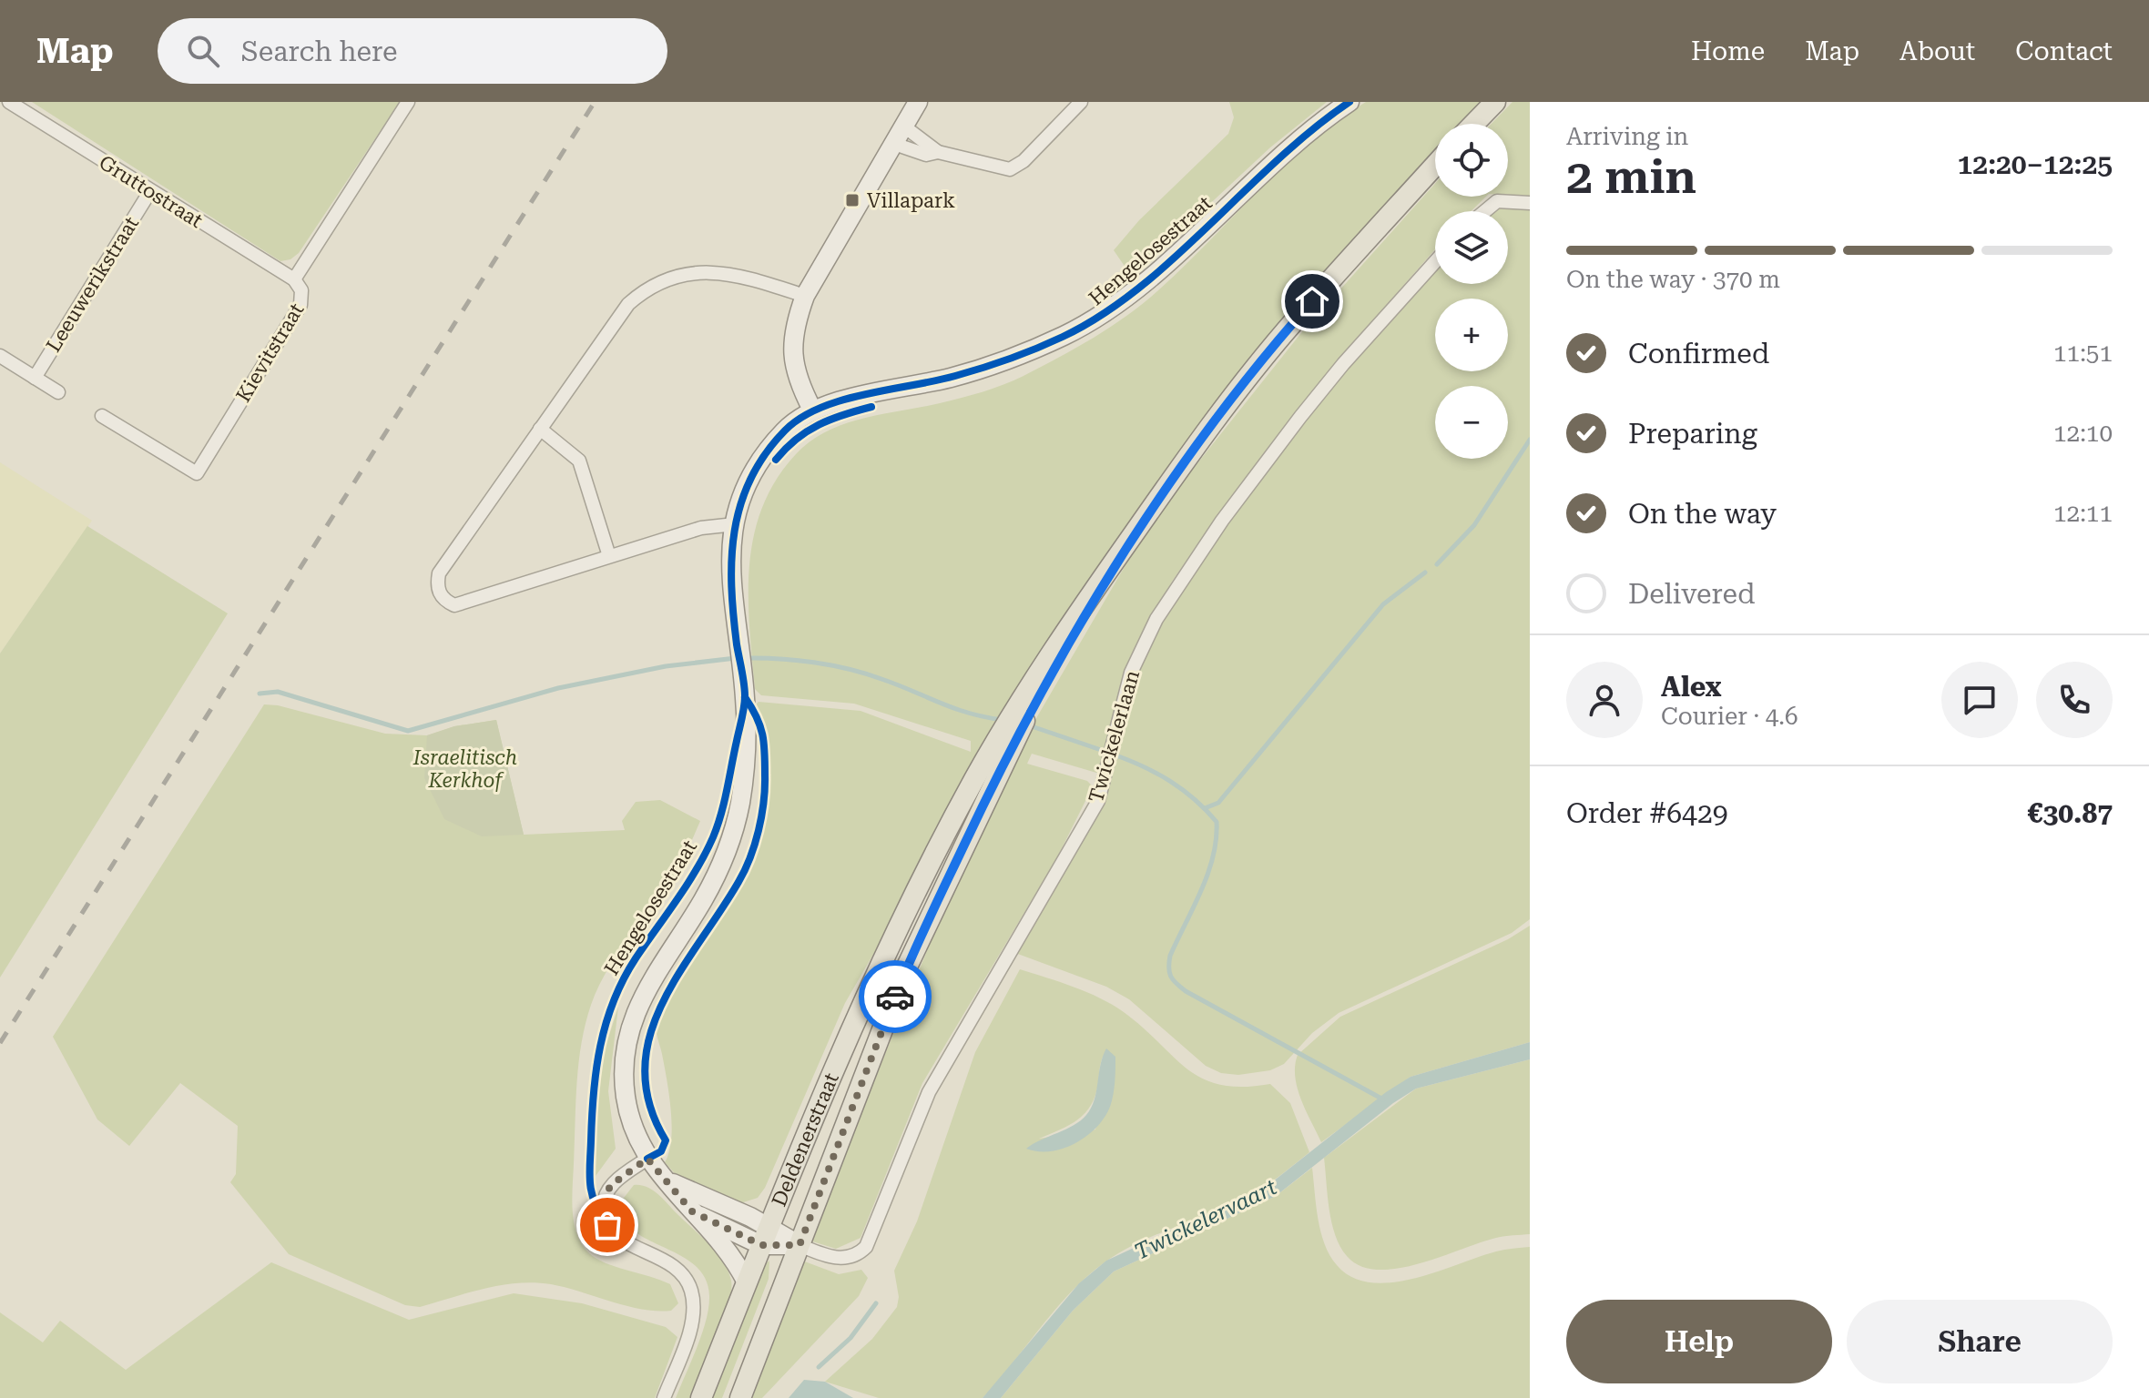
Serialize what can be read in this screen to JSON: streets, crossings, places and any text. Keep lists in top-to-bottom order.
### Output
{
  "streets": {
    "main road": ["Deldenerstraat"],
    "street": [
      "Gruttostraat",
      "Hengelosestraat",
      "Leeuwerikstraat",
      "Kievitstraat",
      "Twickelerlaan"
    ]
  },
  "crossings": [
    ["Gruttostraat", "Leeuwerikstraat"],
    ["Gruttostraat", "Kievitstraat"],
    ["Hengelosestraat", "Deldenerstraat"],
    ["Twickelerlaan", "Deldenerstraat"]
  ],
  "water": ["Twickelervaart"],
  "parks": ["Israelitisch Kerkhof"],
  "places": {
    "transit": ["Villapark"]
  },
  "page": {
    "header": "Map",
    "search": "Search here",
    "nav": [
      "Home",
      "Map",
      "About",
      "Contact"
    ],
    "heading": ["2 min", "Arriving in", "12:20–12:25"],
    "panel": [
      "Alex",
      "Courier · 4.6",
      "Order #6429",
      "€30.87"
    ],
    "map_buttons": ["+", "−"],
    "bar": "On the way · 370 m",
    "list": [
      ["Confirmed", "11:51"],
      ["Preparing", "12:10"],
      ["On the way", "12:11"],
      "Delivered"
    ],
    "buttons": ["Help", "Share"]
  }
}
